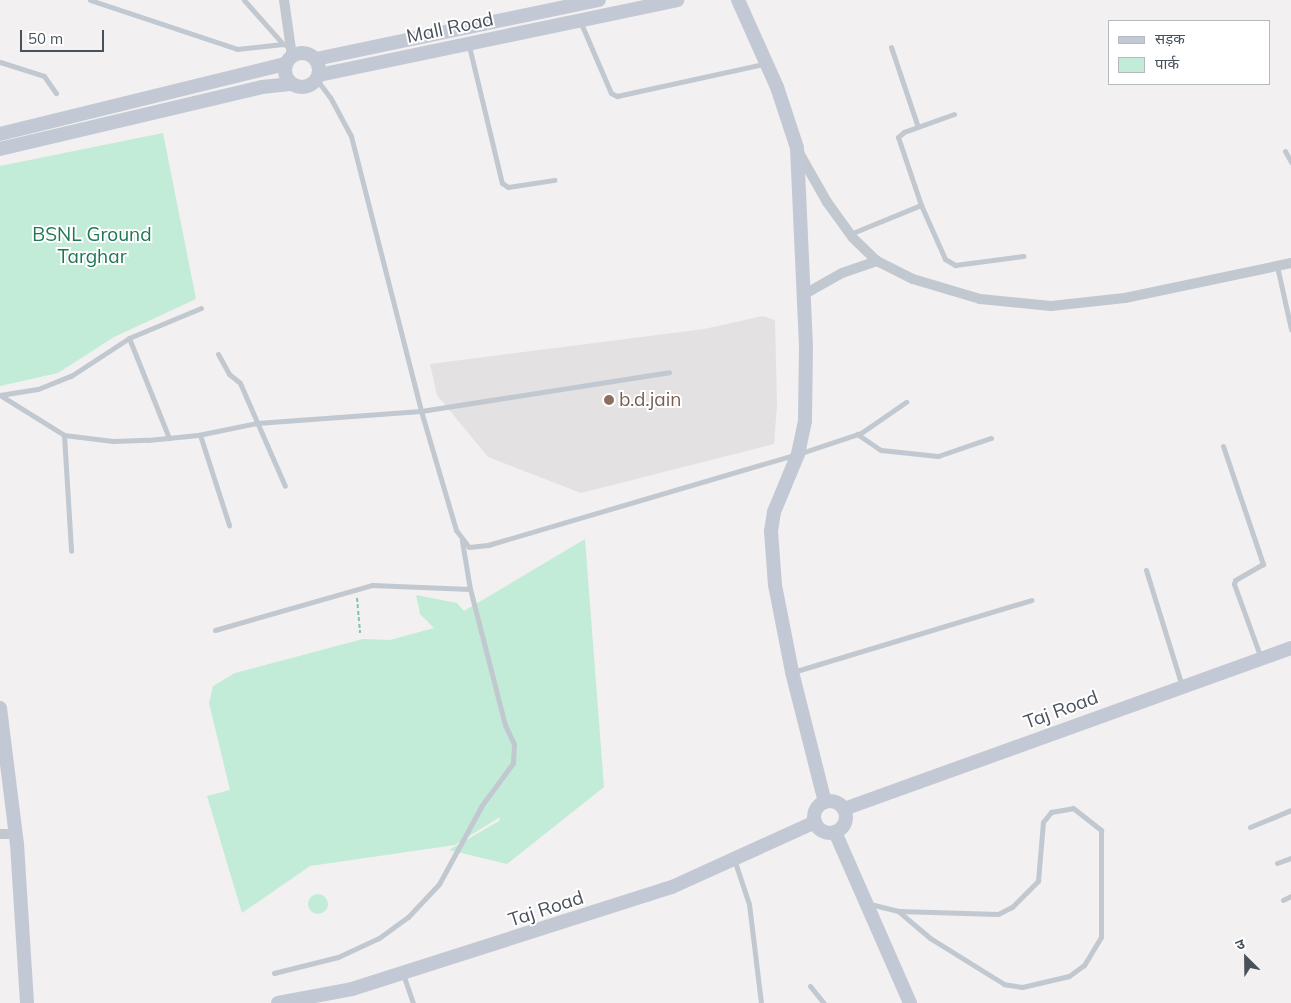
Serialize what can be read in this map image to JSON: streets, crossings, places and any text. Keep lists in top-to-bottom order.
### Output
{
  "streets": {
    "main road": ["Mall Road", "Taj Road"]
  },
  "parks": ["BSNL Ground Targhar"],
  "places": ["b.d.jain"],
  "legend": ["सड़क", "पार्क"],
  "scale_bar": "50 m",
  "north": "top left"
}
